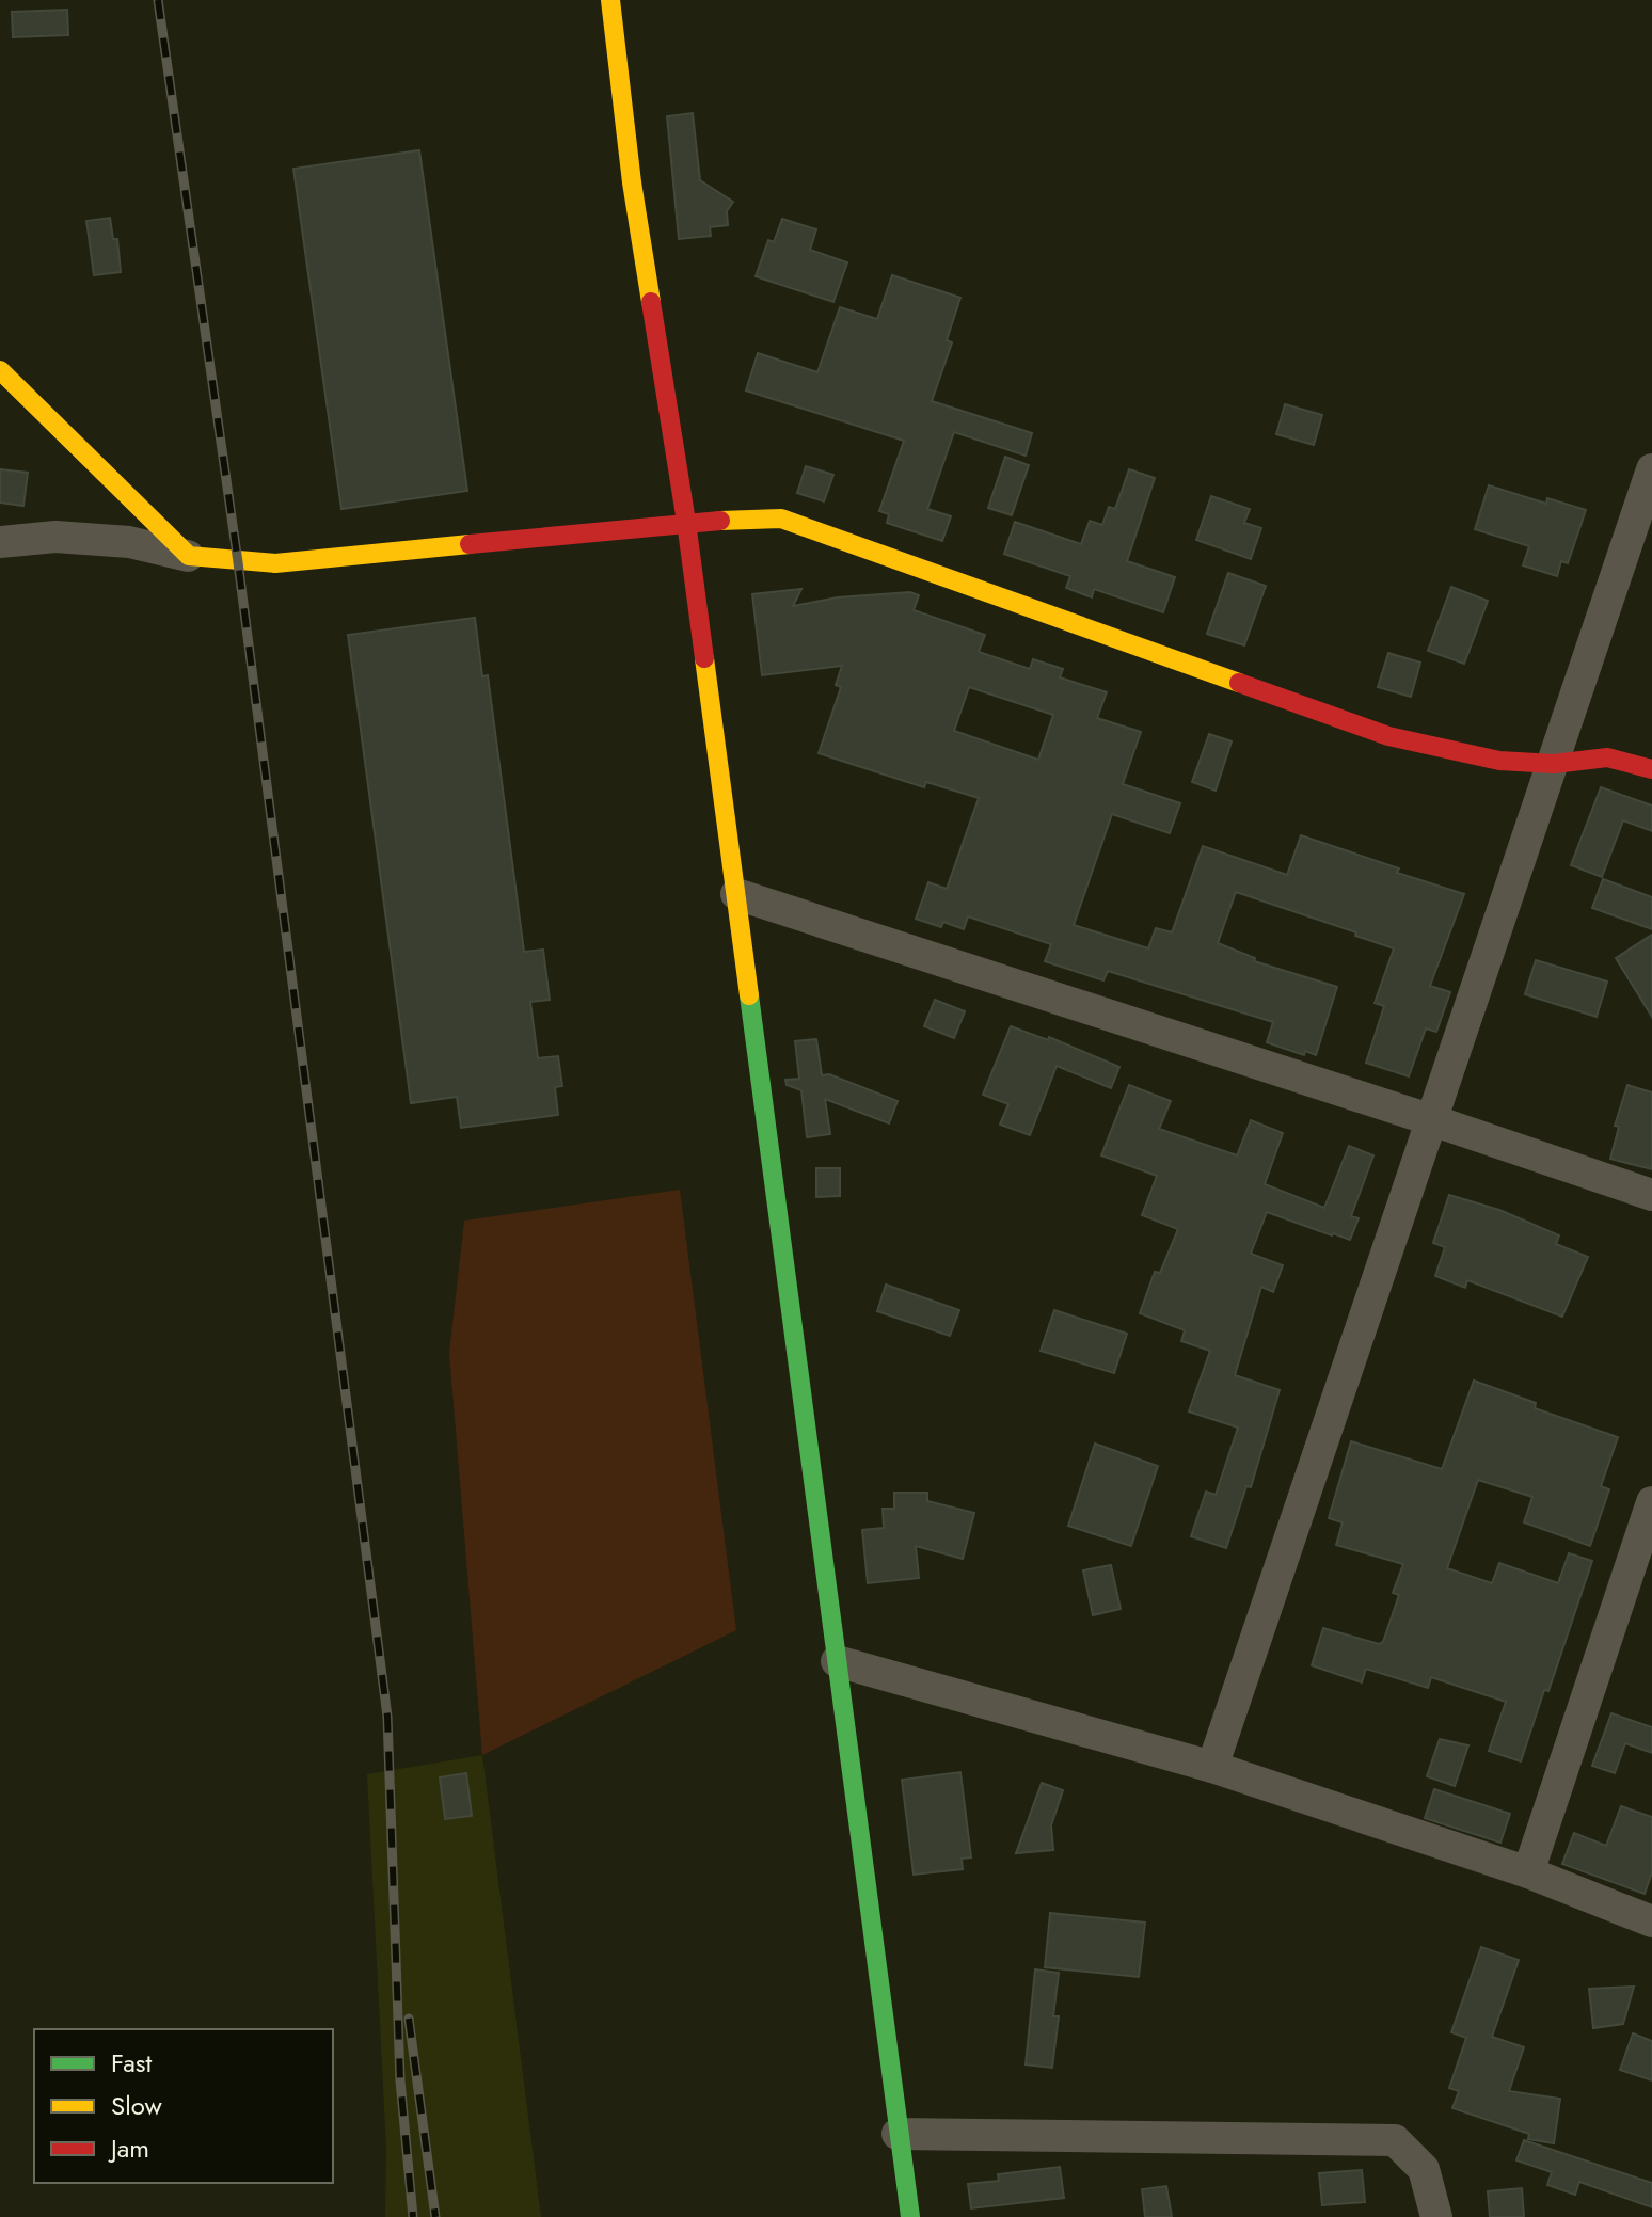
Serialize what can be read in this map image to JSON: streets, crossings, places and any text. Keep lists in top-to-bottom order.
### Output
{
  "legend": ["Fast", "Slow", "Jam"]
}
